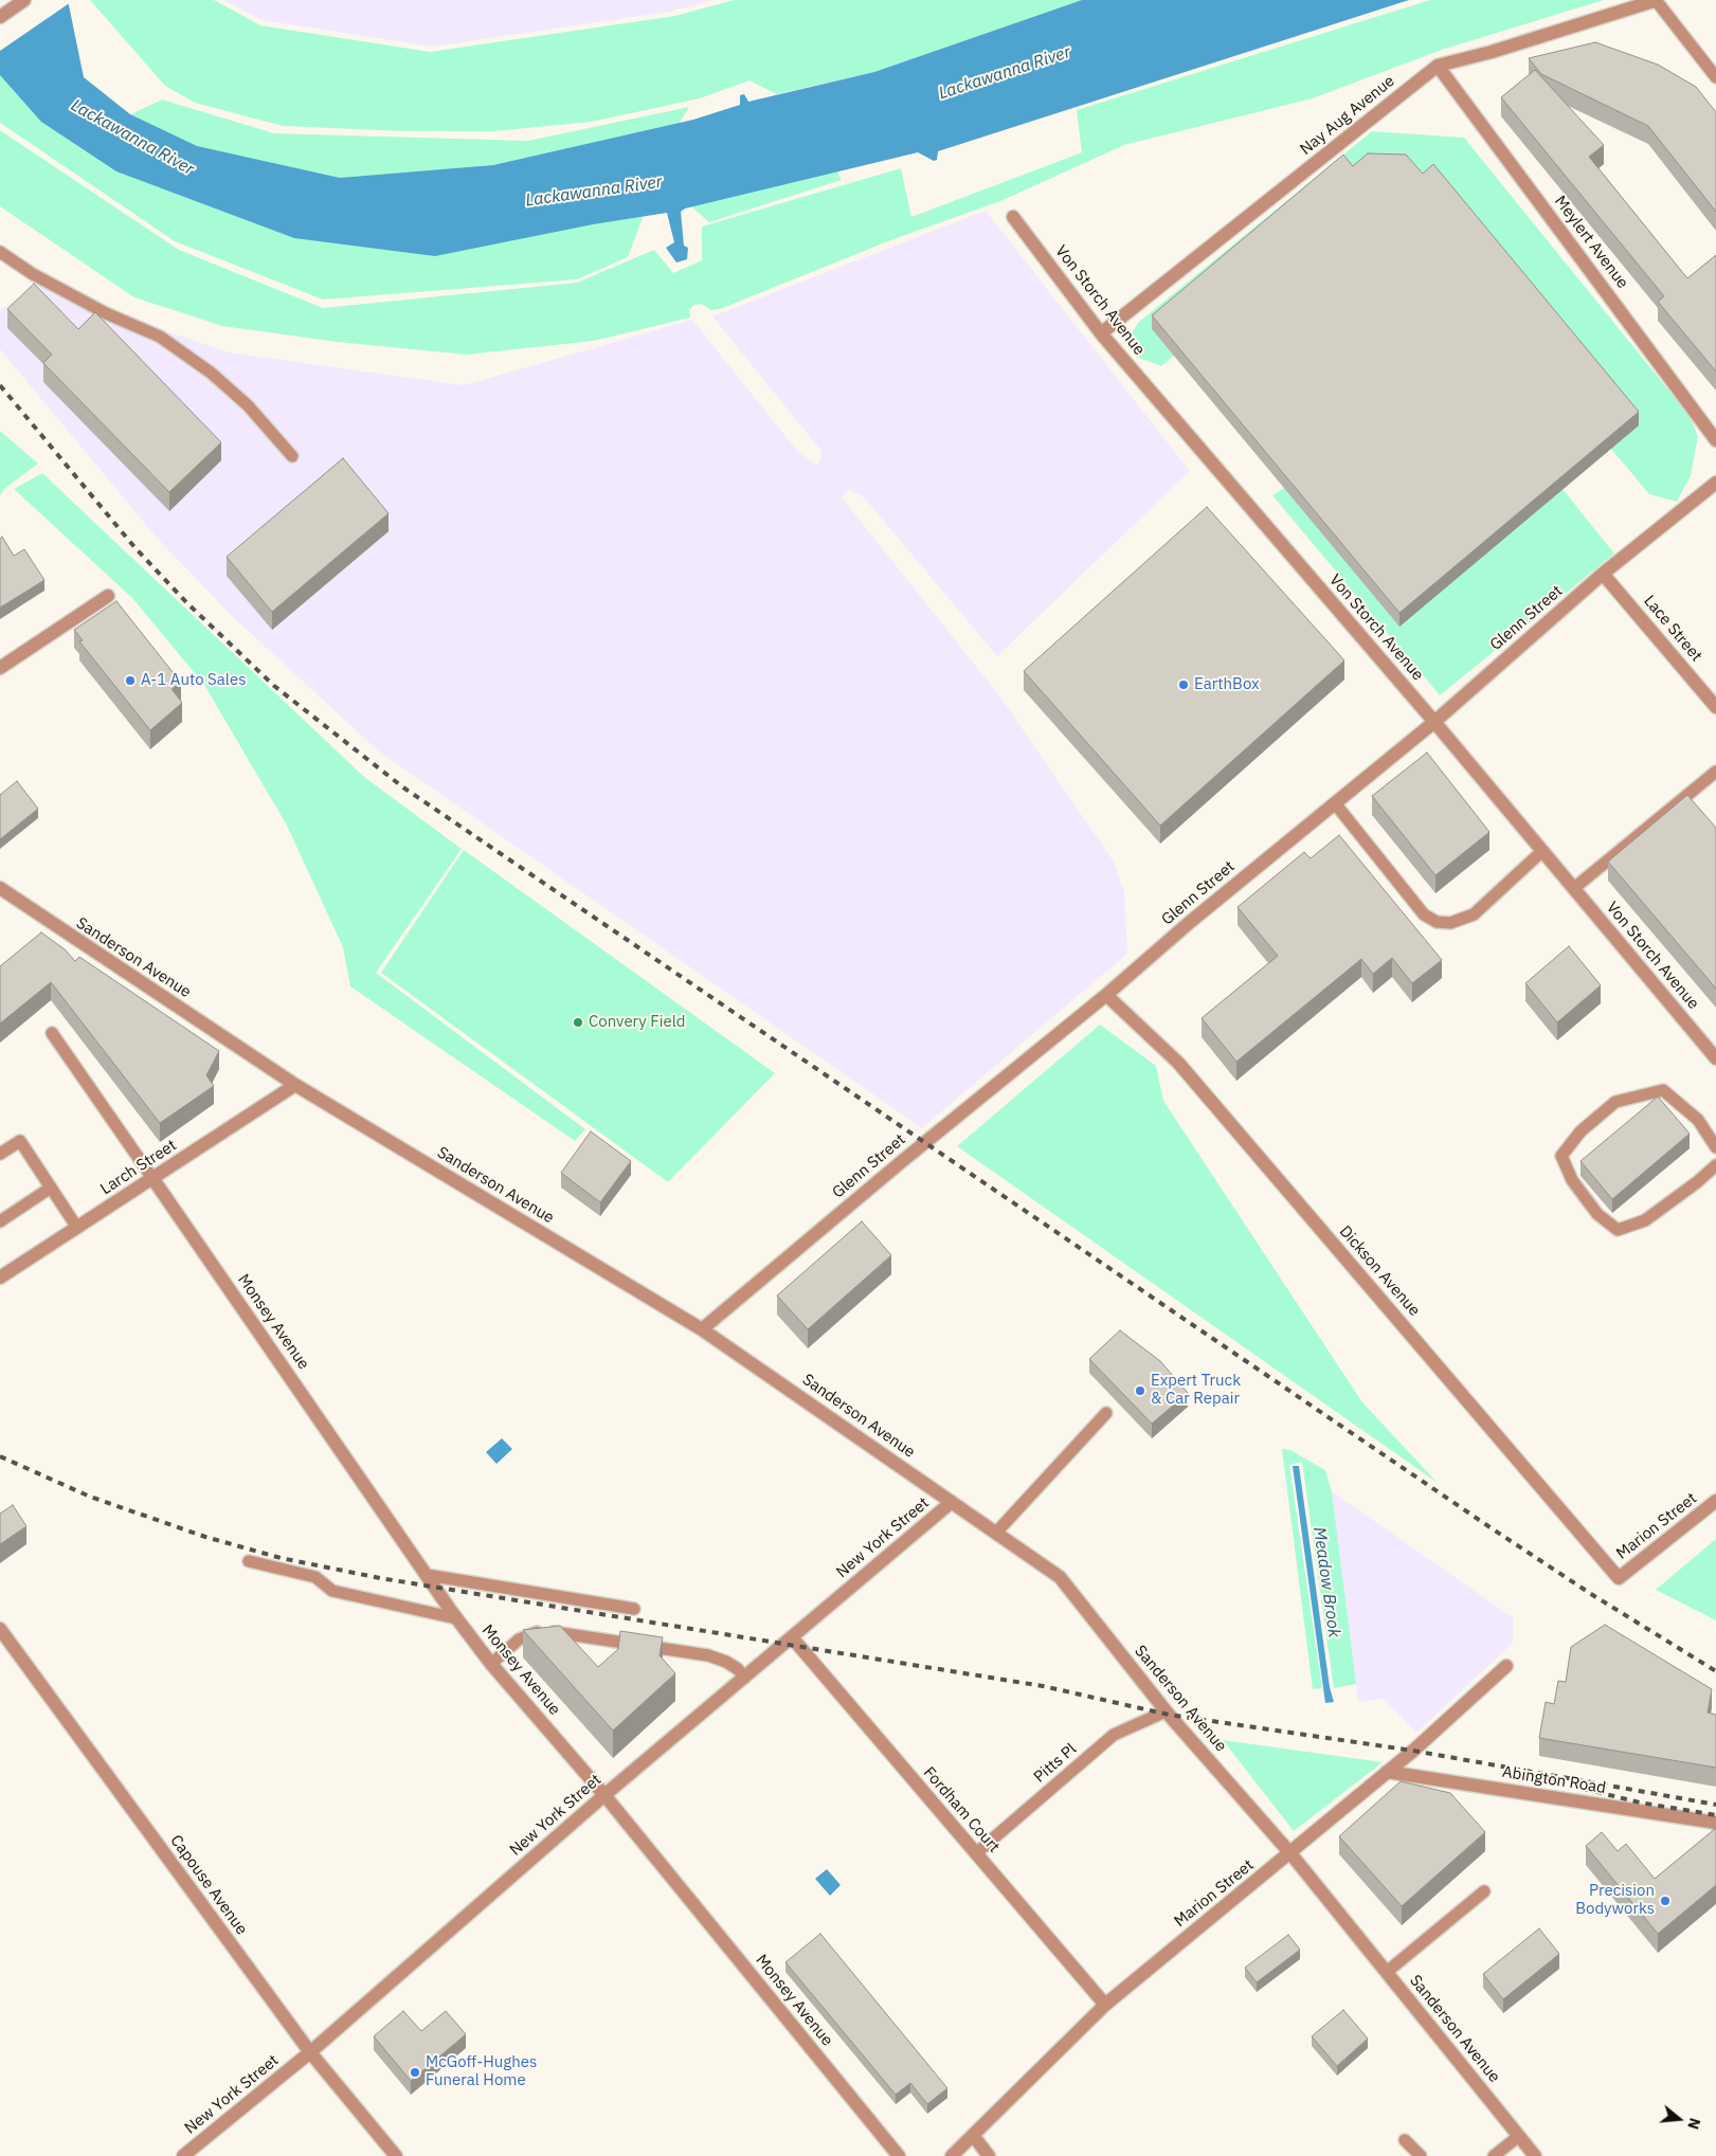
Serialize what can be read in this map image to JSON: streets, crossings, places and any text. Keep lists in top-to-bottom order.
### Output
{
  "streets": {
    "street": [
      "Nay Aug Avenue",
      "Meylert Avenue",
      "Von Storch Avenue",
      "Glenn Street",
      "Lace Street",
      "Sanderson Avenue",
      "Larch Street",
      "Dickson Avenue",
      "Monsey Avenue",
      "Marion Street",
      "New York Street",
      "Abington Road",
      "Fordham Court",
      "Capouse Avenue"
    ],
    "lane": ["Pitts Pl"]
  },
  "crossings": [
    ["Nay Aug Avenue", "Meylert Avenue"],
    ["Nay Aug Avenue", "Von Storch Avenue"],
    ["Von Storch Avenue", "Glenn Street"],
    ["Glenn Street", "Lace Street"],
    ["Glenn Street", "Sanderson Avenue"],
    ["Glenn Street", "Dickson Avenue"],
    ["Sanderson Avenue", "Larch Street"],
    ["Sanderson Avenue", "Marion Street"],
    ["Sanderson Avenue", "New York Street"],
    ["Sanderson Avenue", "Pitts Pl"],
    ["Larch Street", "Monsey Avenue"],
    ["Dickson Avenue", "Marion Street"],
    ["Monsey Avenue", "New York Street"],
    ["Marion Street", "Abington Road"],
    ["Marion Street", "Fordham Court"],
    ["New York Street", "Fordham Court"],
    ["New York Street", "Capouse Avenue"],
    ["Pitts Pl", "Fordham Court"]
  ],
  "water": ["Lackawanna River", "Meadow Brook"],
  "places": [
    "A-1 Auto Sales",
    "EarthBox",
    "Convery Field",
    "Expert Truck & Car Repair",
    "Precision Bodyworks",
    "McGoff-Hughes Funeral Home"
  ],
  "north": "right"
}
